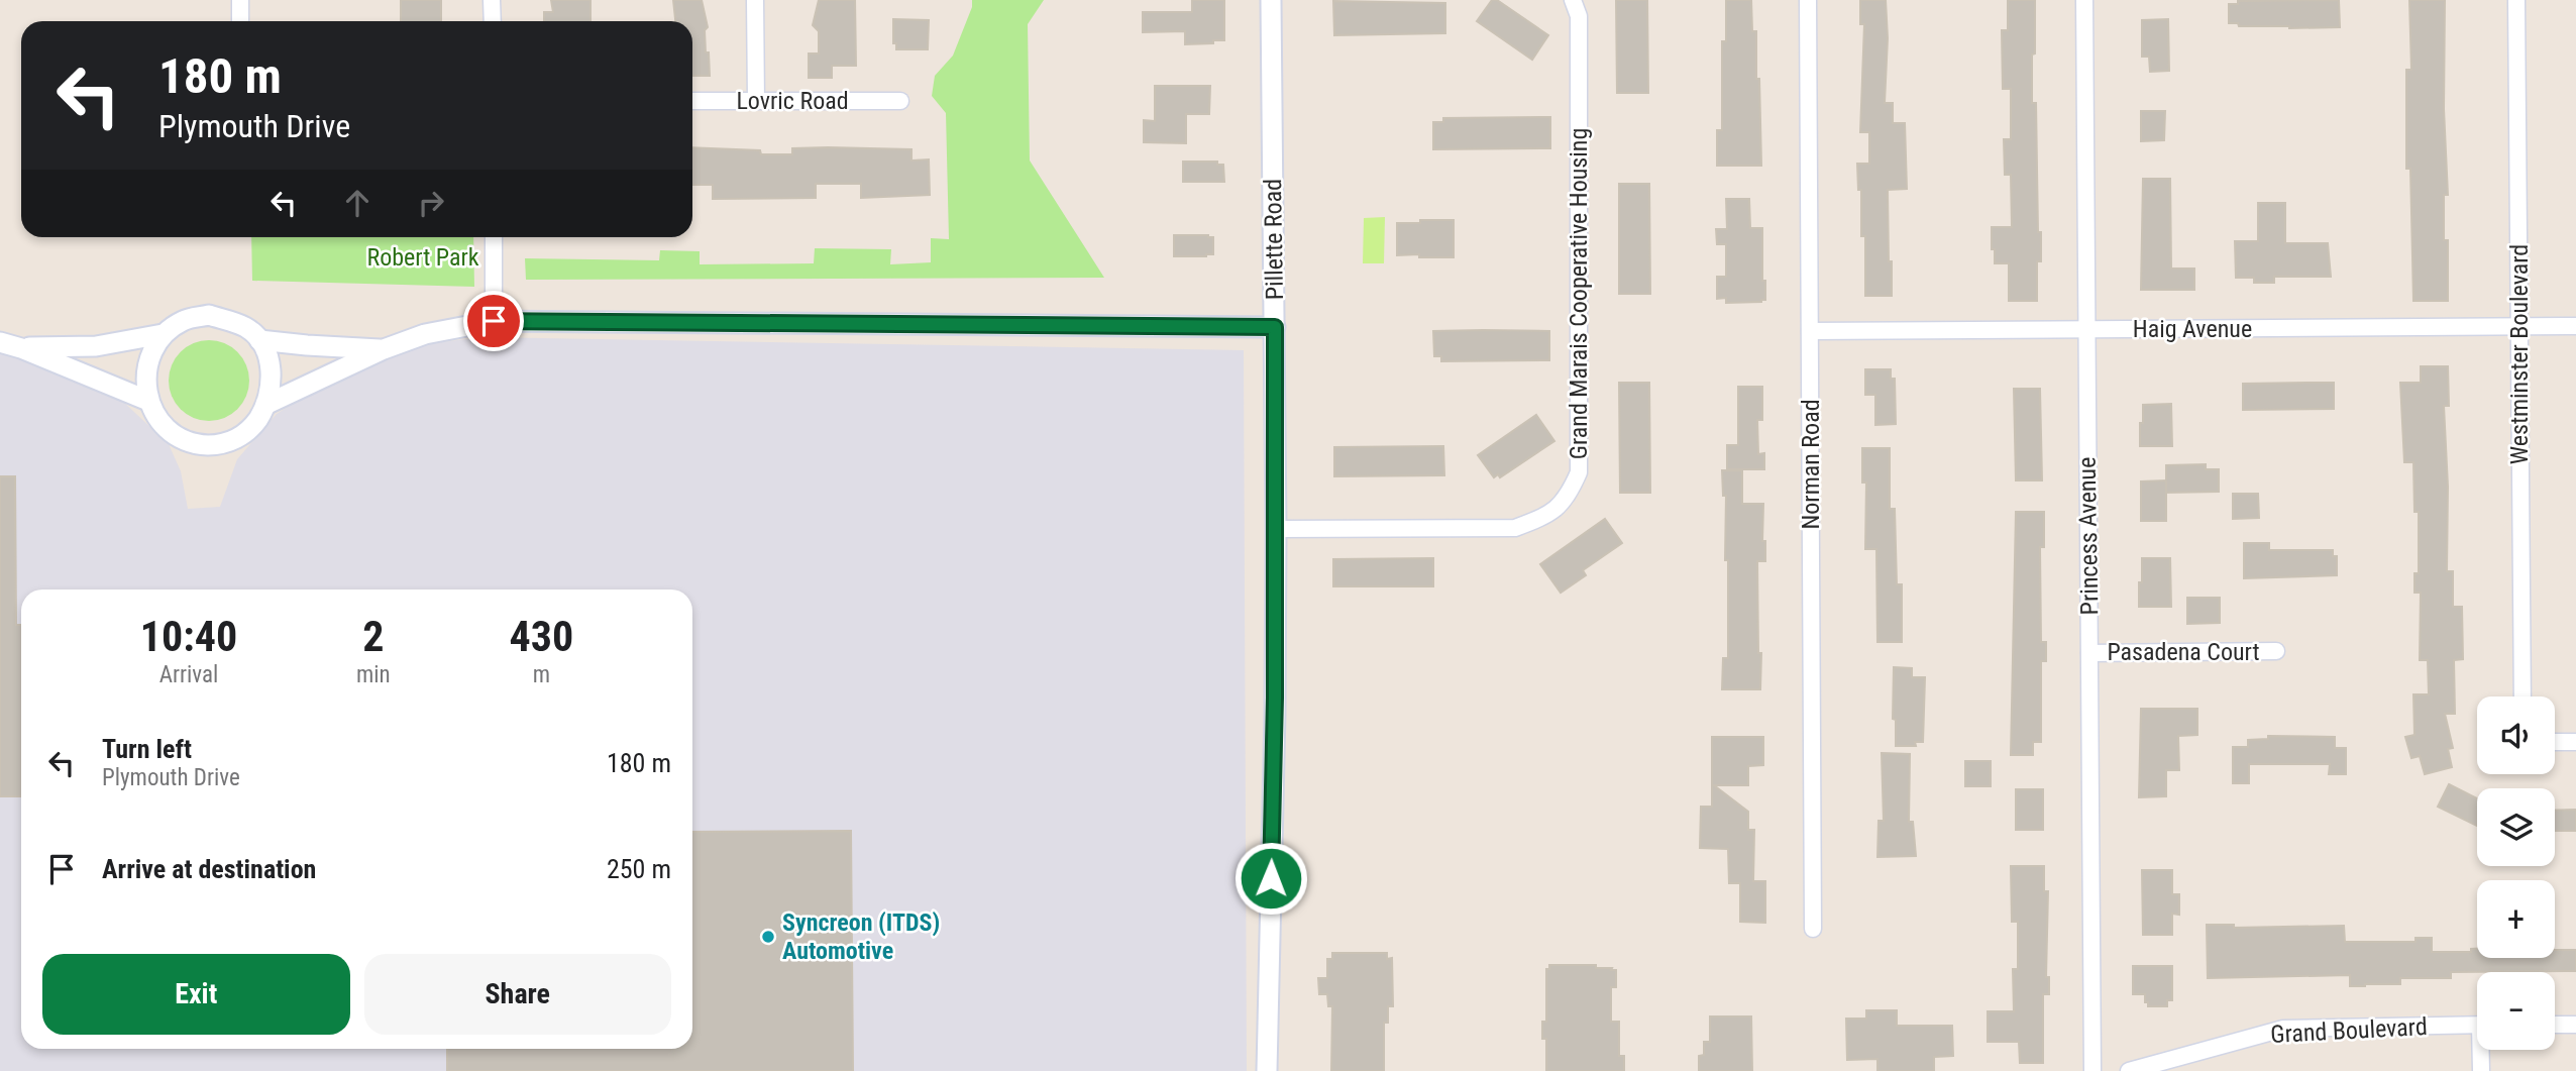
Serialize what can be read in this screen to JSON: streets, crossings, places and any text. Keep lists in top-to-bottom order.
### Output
{
  "streets": {
    "street": [
      "Lovric Road",
      "Pillette Road",
      "Grand Marais Cooperative Housing",
      "Haig Avenue",
      "Westminster Boulevard",
      "Norman Road",
      "Princess Avenue",
      "Pasadena Court",
      "Grand Boulevard"
    ]
  },
  "crossings": [
    ["Pillette Road", "Grand Marais Cooperative Housing"],
    ["Haig Avenue", "Westminster Boulevard"],
    ["Haig Avenue", "Norman Road"],
    ["Haig Avenue", "Princess Avenue"],
    ["Princess Avenue", "Pasadena Court"]
  ],
  "parks": ["Robert Park"],
  "places": ["Syncreon (ITDS) Automotive"],
  "page": {
    "turn": ["180 m", "Plymouth Drive"],
    "eta": [
      "10:40",
      "Arrival",
      "2",
      "min",
      "430",
      "m"
    ],
    "map_buttons": ["+", "−"],
    "list": [
      {
        "name": "Turn left",
        "note": "Plymouth Drive",
        "value": "180 m"
      },
      {
        "name": "Arrive at destination",
        "value": "250 m"
      }
    ],
    "buttons": ["Exit", "Share"]
  }
}
